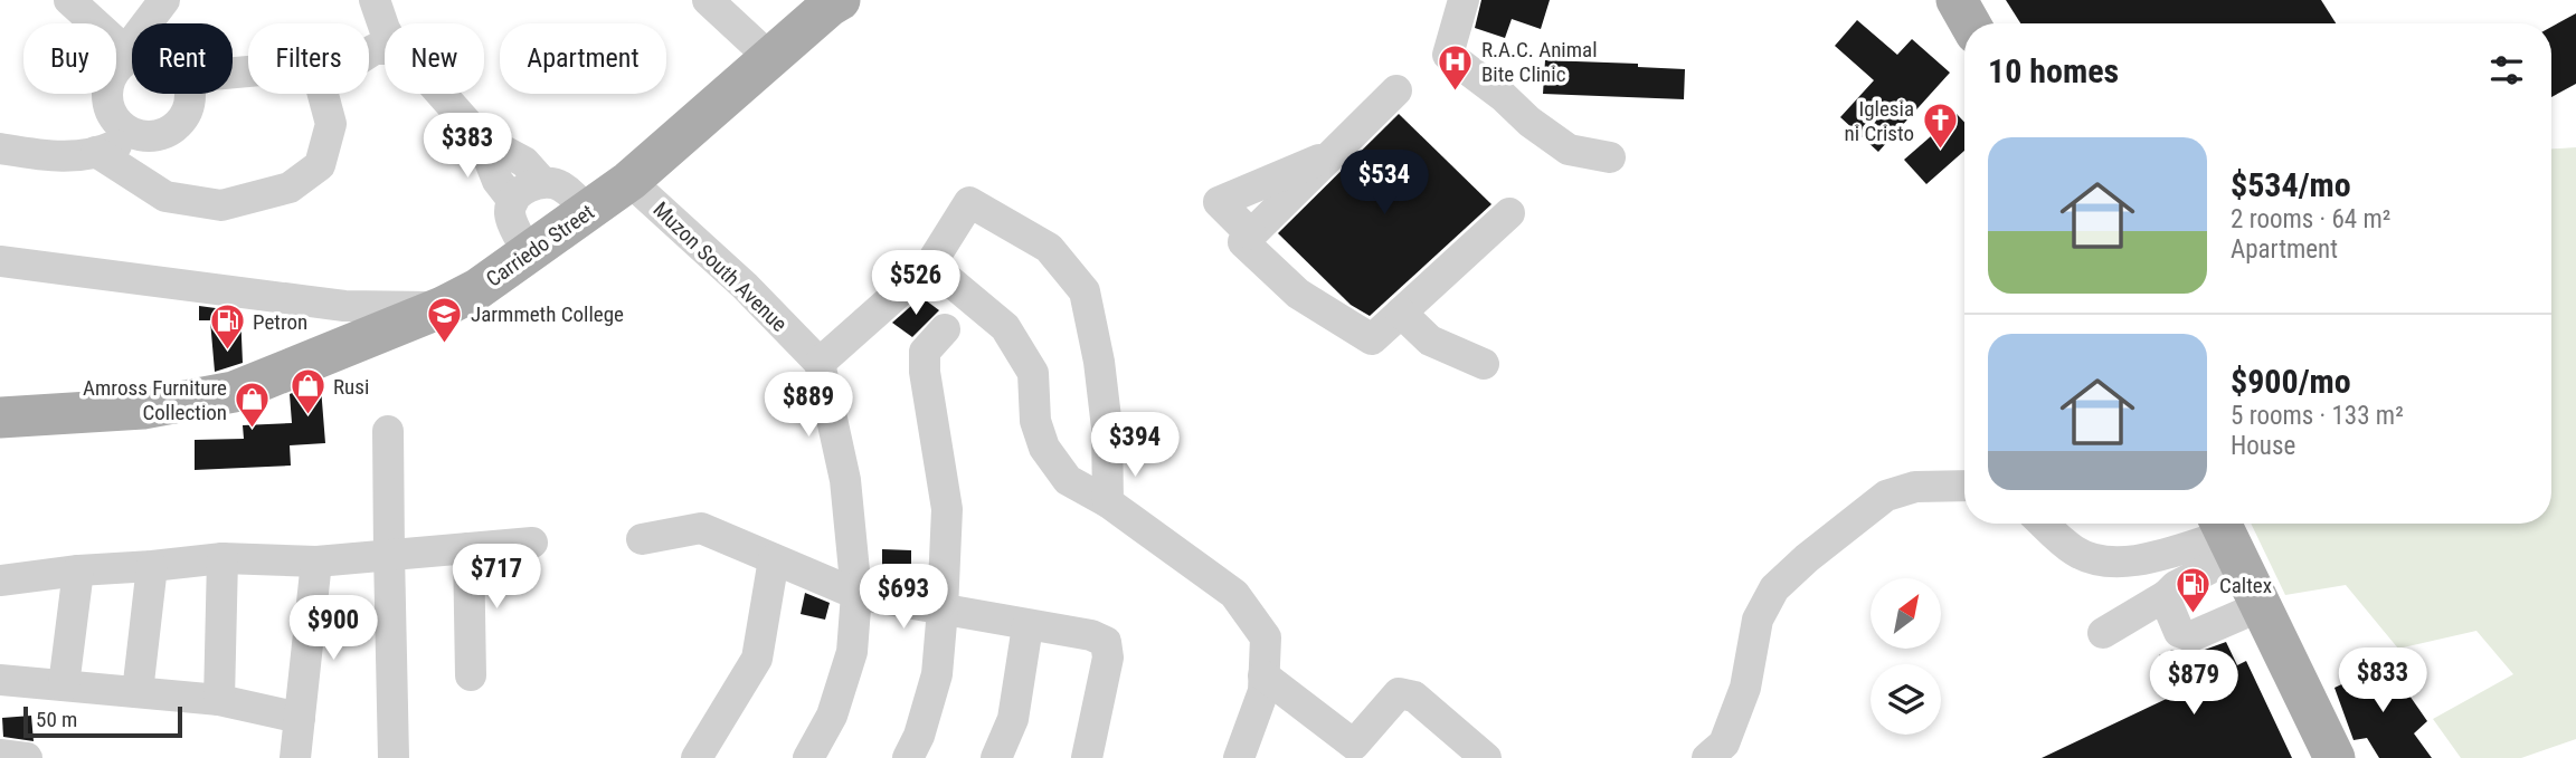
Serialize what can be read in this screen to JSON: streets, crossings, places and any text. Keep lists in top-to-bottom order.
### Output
{
  "streets": {
    "main road": ["Carriedo Street"],
    "street": ["Muzon South Avenue"]
  },
  "crossings": [
    ["Carriedo Street", "Muzon South Avenue"]
  ],
  "places": {
    "hospital": ["R.A.C. Animal Bite Clinic"],
    "church": ["Iglesia ni Cristo"],
    "school or university": ["Jarmmeth College"],
    "fuel station": ["Petron", "Caltex"],
    "shop": ["Rusi", "Amross Furniture Collection"]
  },
  "scale_bar": "50 m",
  "north": "top right",
  "page": {
    "chip": [
      "Buy",
      "Rent",
      "Filters",
      "New",
      "Apartment"
    ],
    "heading": "10 homes",
    "price": [
      "$383",
      "$534",
      "$526",
      "$889",
      "$394",
      "$717",
      "$693",
      "$900",
      "$833",
      "$879"
    ],
    "list": [
      {
        "name": "$534/mo",
        "note": "2 rooms · 64 m² · Apartment"
      },
      {
        "name": "$900/mo",
        "note": "5 rooms · 133 m² · House"
      }
    ],
    "scale": "50 m"
  }
}
